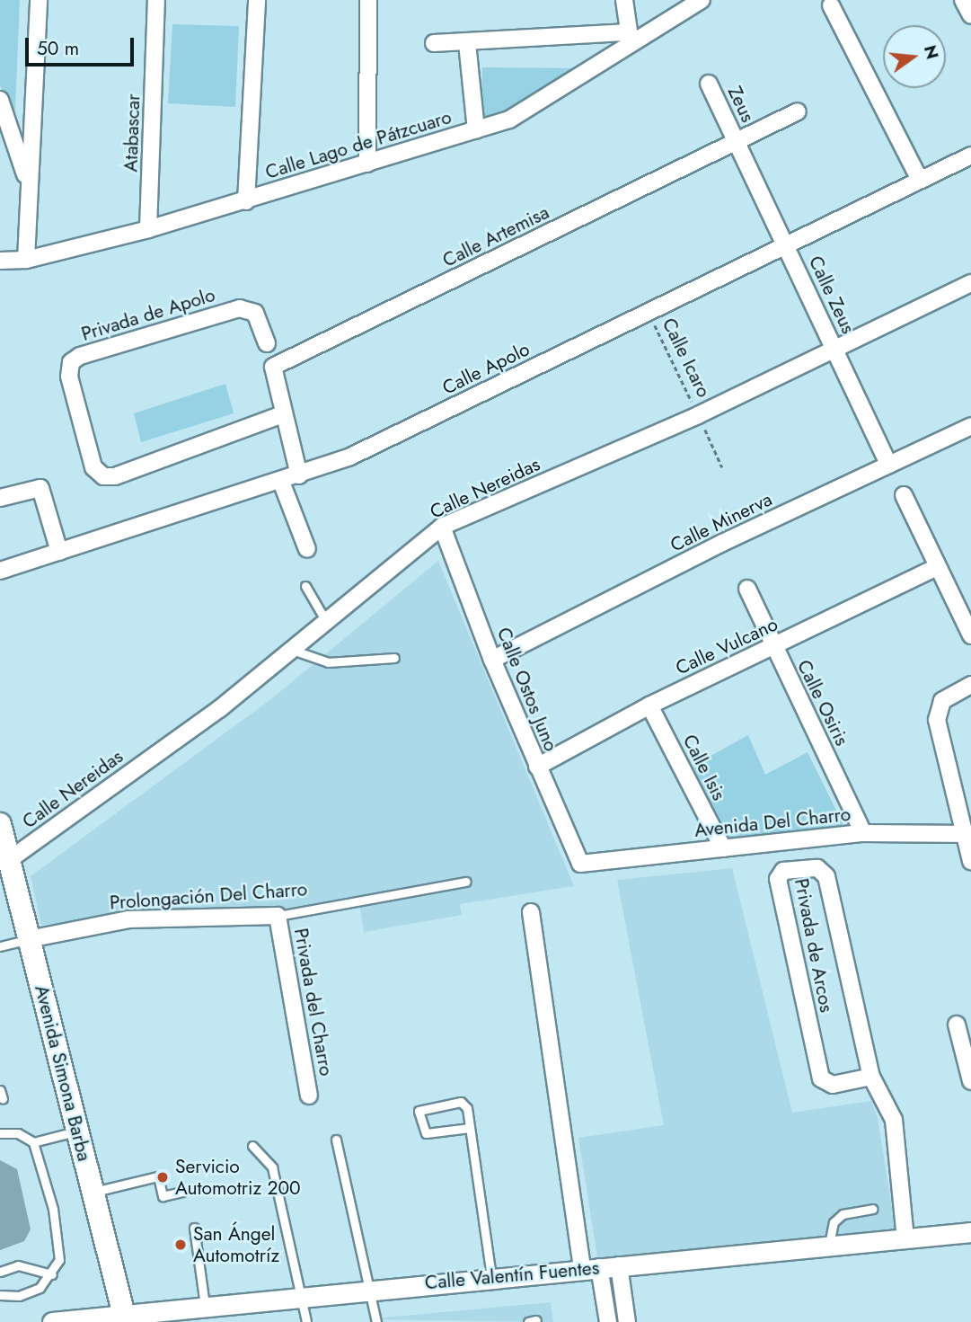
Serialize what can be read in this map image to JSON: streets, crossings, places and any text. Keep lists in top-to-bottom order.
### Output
{
  "streets": {
    "main road": ["Avenida Simona Barba"],
    "street": [
      "Zeus",
      "Atabascar",
      "Calle Lago de Pátzcuaro",
      "Calle Artemisa",
      "Calle Zeus",
      "Privada de Apolo",
      "Calle Apolo",
      "Calle Nereidas",
      "Calle Minerva",
      "Calle Vulcano",
      "Calle Ostos Juno",
      "Calle Osiris",
      "Calle Isis",
      "Avenida Del Charro",
      "Prolongación Del Charro",
      "Privada de Arcos",
      "Privada del Charro",
      "Calle Valentín Fuentes"
    ],
    "path": ["Calle Icaro"]
  },
  "crossings": [
    ["Zeus", "Calle Artemisa"],
    ["Zeus", "Calle Zeus"],
    ["Atabascar", "Calle Lago de Pátzcuaro"],
    ["Calle Artemisa", "Calle Zeus"],
    ["Calle Artemisa", "Privada de Apolo"],
    ["Calle Zeus", "Calle Apolo"],
    ["Calle Zeus", "Calle Nereidas"],
    ["Calle Zeus", "Calle Minerva"],
    ["Calle Icaro", "Calle Apolo"],
    ["Calle Icaro", "Calle Nereidas"],
    ["Calle Nereidas", "Calle Ostos Juno"],
    ["Calle Nereidas", "Avenida Simona Barba"],
    ["Calle Minerva", "Calle Ostos Juno"],
    ["Calle Vulcano", "Calle Ostos Juno"],
    ["Calle Vulcano", "Calle Osiris"],
    ["Calle Vulcano", "Calle Isis"],
    ["Calle Ostos Juno", "Avenida Del Charro"],
    ["Calle Osiris", "Avenida Del Charro"],
    ["Calle Isis", "Avenida Del Charro"],
    ["Prolongación Del Charro", "Privada del Charro"],
    ["Prolongación Del Charro", "Avenida Simona Barba"],
    ["Privada de Arcos", "Calle Valentín Fuentes"],
    ["Avenida Simona Barba", "Calle Valentín Fuentes"]
  ],
  "places": ["Servicio Automotriz 200", "San Ángel Automotríz"],
  "scale_bar": "50 m",
  "north": "right"
}
